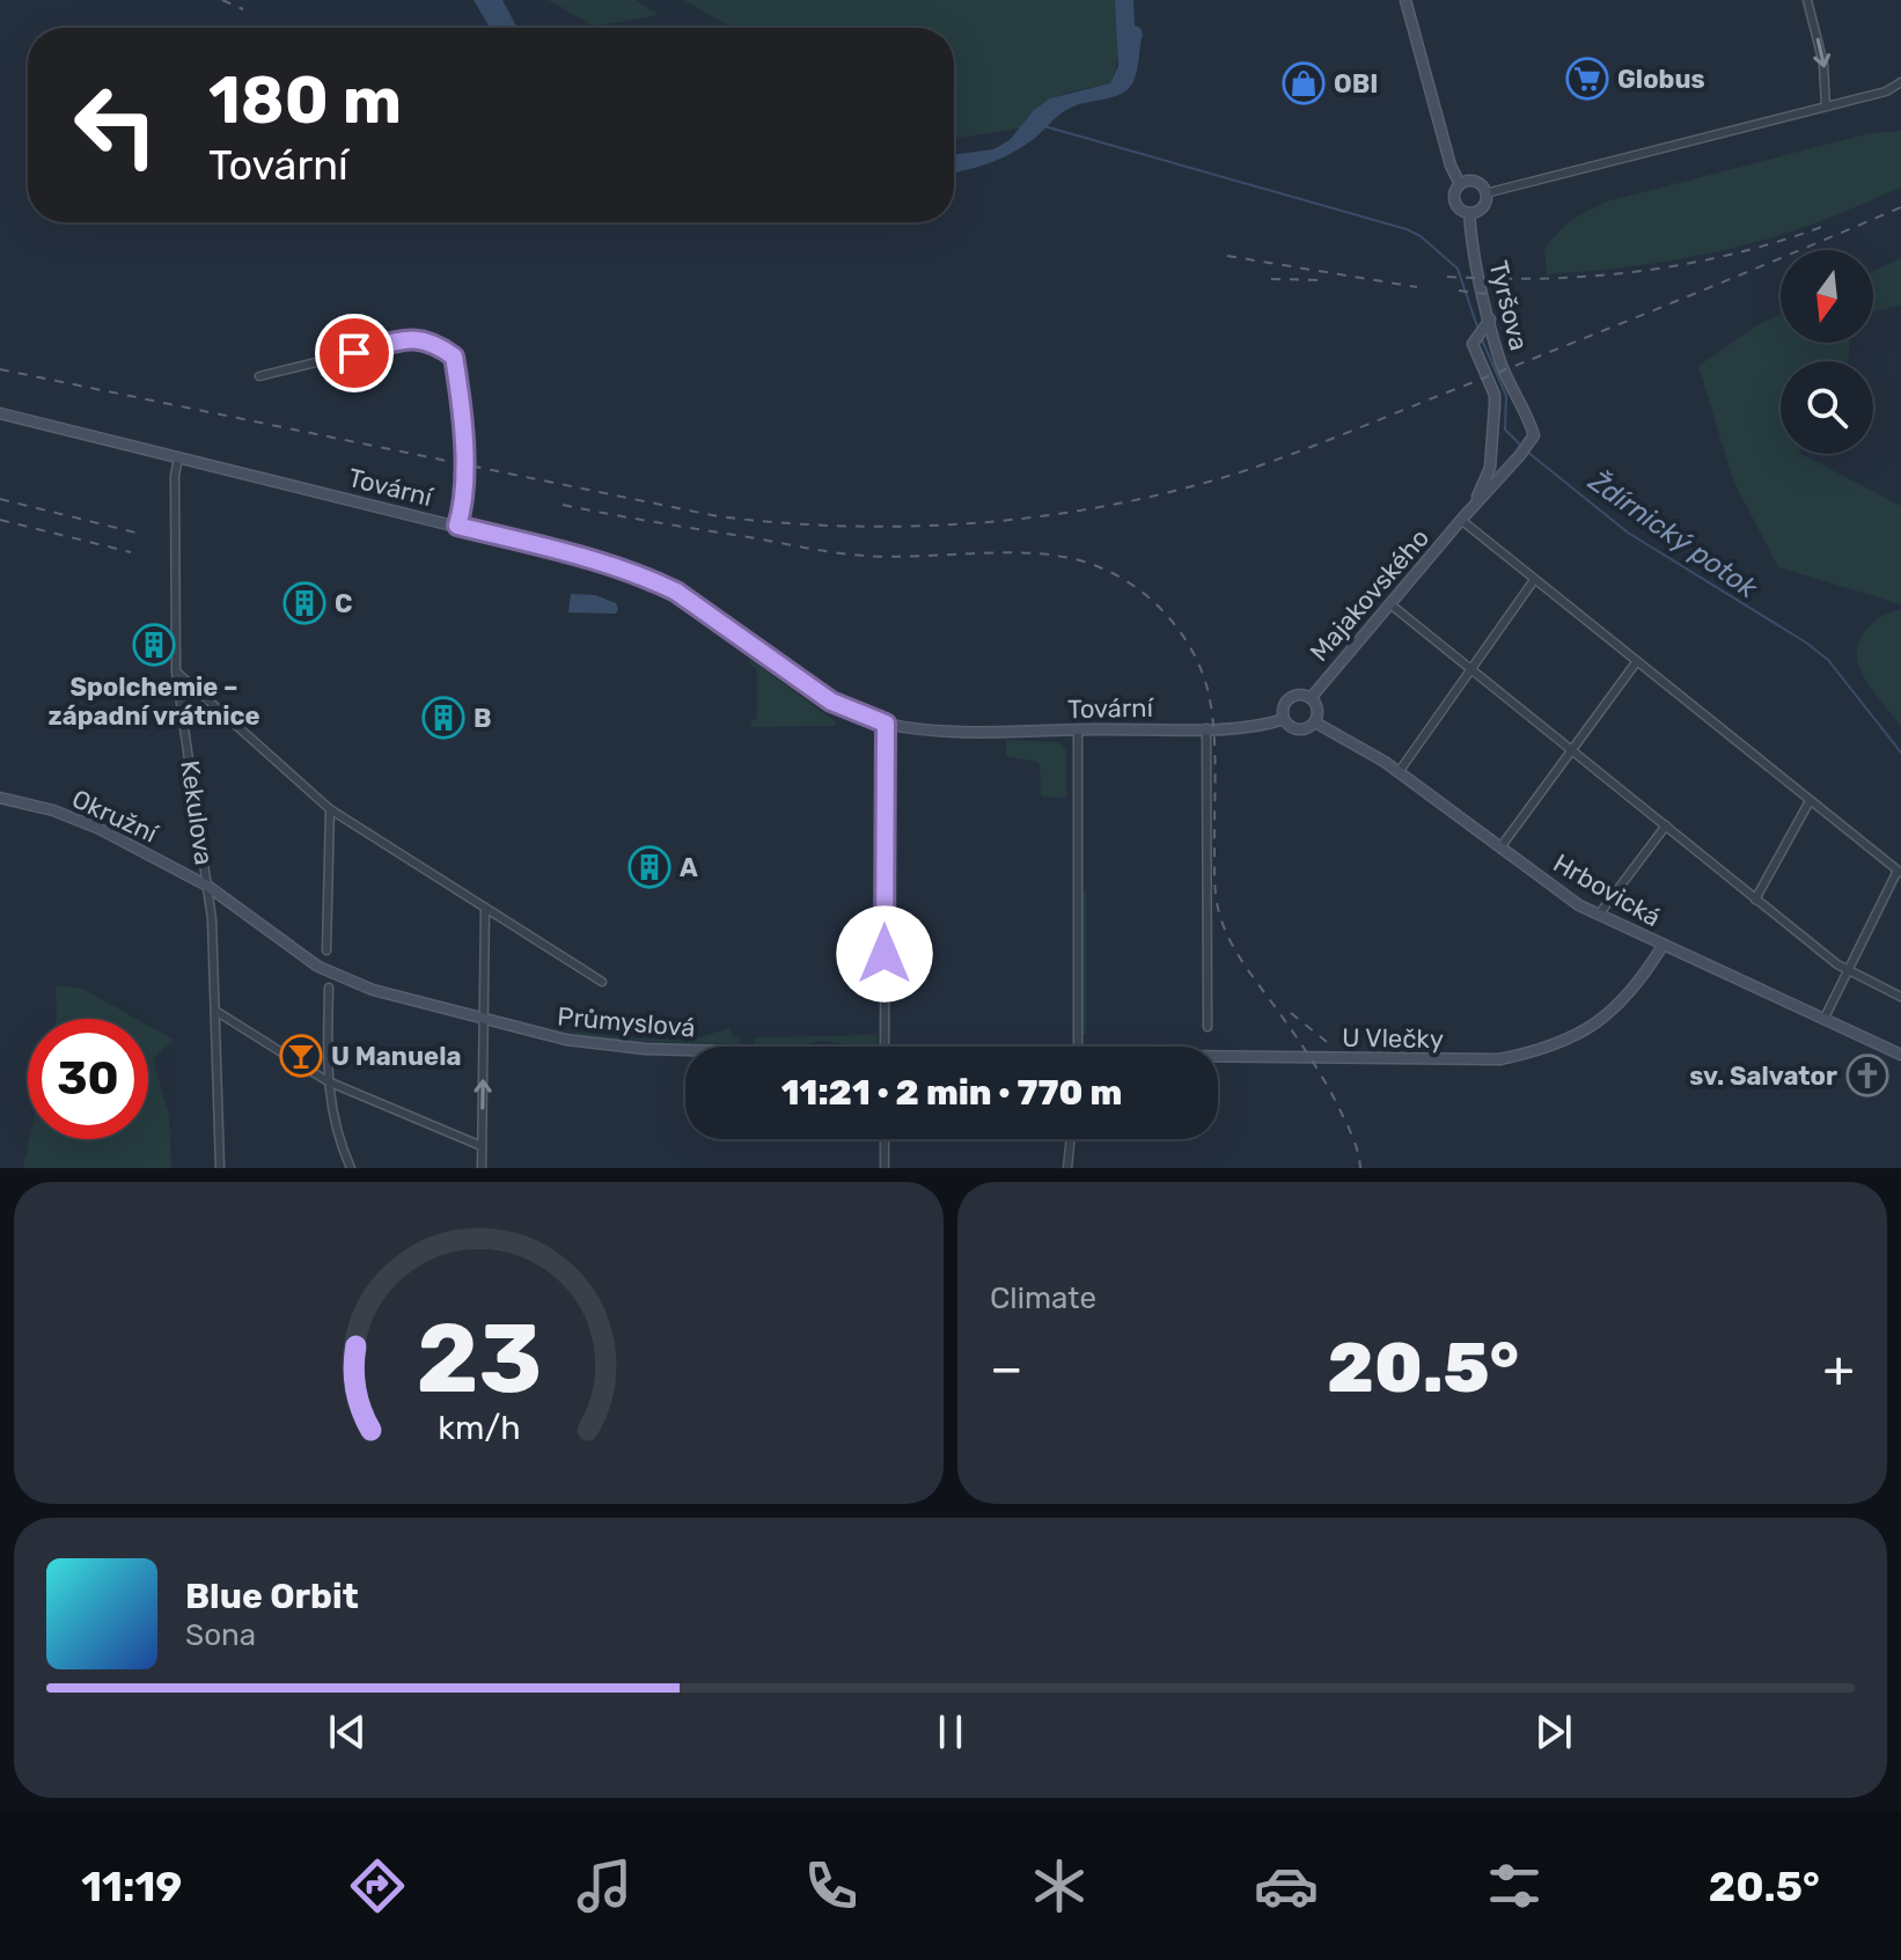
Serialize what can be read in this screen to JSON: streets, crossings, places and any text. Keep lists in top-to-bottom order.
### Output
{
  "streets": {
    "street": [
      "Tyršova",
      "Tovární",
      "Majakovského",
      "Kekulova",
      "Okružní",
      "Hrbovická",
      "Průmyslová",
      "U Vlečky"
    ]
  },
  "crossings": [
    ["Tyršova", "Majakovského"],
    ["Tovární", "Majakovského"],
    ["Tovární", "Kekulova"],
    ["Tovární", "Hrbovická"],
    ["Majakovského", "Hrbovická"],
    ["Kekulova", "Okružní"],
    ["Kekulova", "Průmyslová"],
    ["Okružní", "Průmyslová"],
    ["Hrbovická", "U Vlečky"]
  ],
  "water": ["Ždírnický potok"],
  "places": {
    "supermarket": ["Globus"],
    "shop": ["OBI"],
    "building": [
      "C",
      "Spolchemie – západní vrátnice",
      "B",
      "A"
    ],
    "bar": ["U Manuela"],
    "church": ["sv. Salvator"]
  },
  "north": "bottom",
  "page": {
    "turn": ["180 m", "Tovární"],
    "limit": "30",
    "trip": "11:21 · 2 min · 770 m",
    "tile": "Climate",
    "heat": ["−", "20.5°", "+"],
    "song": ["Blue Orbit", "Sona"],
    "tabs": ["11:19", "20.5°"],
    "gauge": ["23", "km/h"]
  }
}
